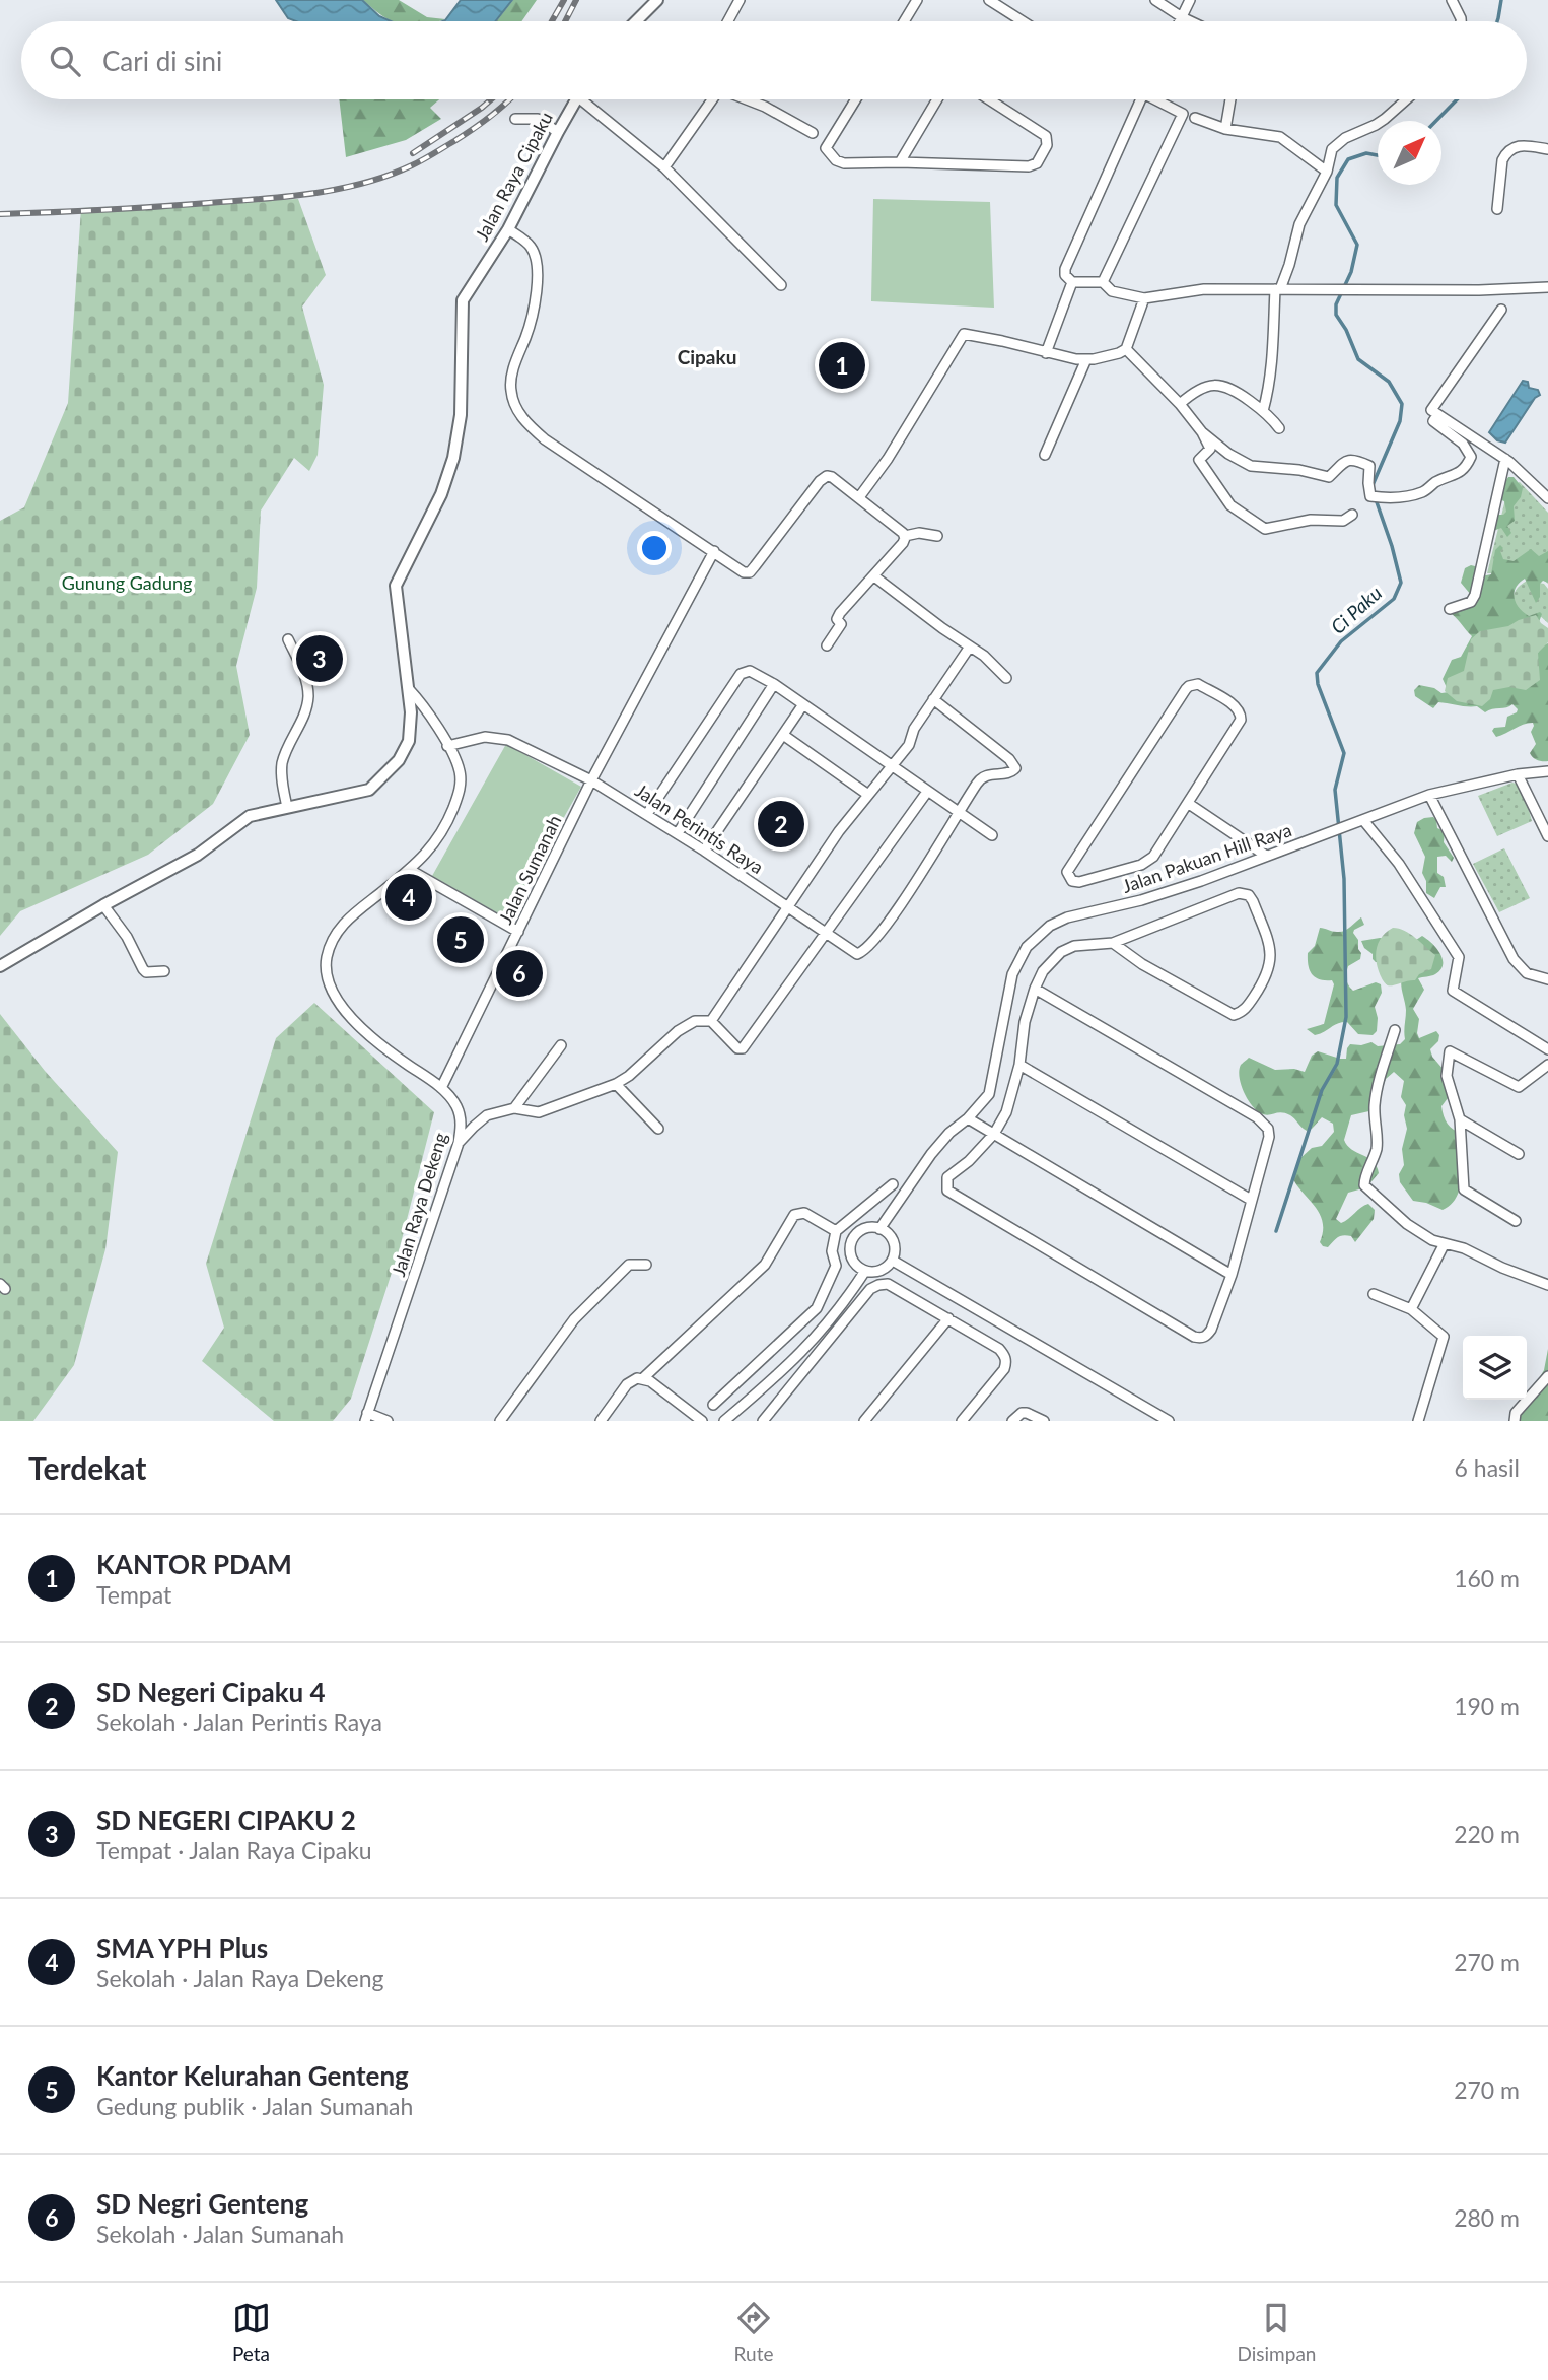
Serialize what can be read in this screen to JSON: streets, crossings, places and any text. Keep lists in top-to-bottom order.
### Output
{
  "streets": {
    "street": [
      "Jalan Raya Cipaku",
      "Jalan Perintis Raya",
      "Jalan Pakuan Hill Raya",
      "Jalan Sumanah",
      "Jalan Raya Dekeng"
    ]
  },
  "crossings": [
    ["Jalan Raya Cipaku", "Jalan Raya Dekeng"],
    ["Jalan Perintis Raya", "Jalan Sumanah"],
    ["Jalan Perintis Raya", "Jalan Raya Dekeng"],
    ["Jalan Sumanah", "Jalan Raya Dekeng"]
  ],
  "districts": ["Cipaku"],
  "water": ["Ci Paku"],
  "parks": ["Gunung Gadung"],
  "north": "top right",
  "page": {
    "search": "Cari di sini",
    "pins": [
      "1",
      "3",
      "2",
      "4",
      "5",
      "6"
    ],
    "heading": ["Terdekat", "6 hasil"],
    "list": [
      {
        "mark": "1",
        "name": "KANTOR PDAM",
        "note": "Tempat",
        "value": "160 m"
      },
      {
        "mark": "2",
        "name": "SD Negeri Cipaku 4",
        "note": "Sekolah · Jalan Perintis Raya",
        "value": "190 m"
      },
      {
        "mark": "3",
        "name": "SD NEGERI CIPAKU 2",
        "note": "Tempat · Jalan Raya Cipaku",
        "value": "220 m"
      },
      {
        "mark": "4",
        "name": "SMA YPH Plus",
        "note": "Sekolah · Jalan Raya Dekeng",
        "value": "270 m"
      },
      {
        "mark": "5",
        "name": "Kantor Kelurahan Genteng",
        "note": "Gedung publik · Jalan Sumanah",
        "value": "270 m"
      },
      {
        "mark": "6",
        "name": "SD Negri Genteng",
        "note": "Sekolah · Jalan Sumanah",
        "value": "280 m"
      }
    ],
    "nav": ["Peta", "Rute", "Disimpan"]
  }
}
